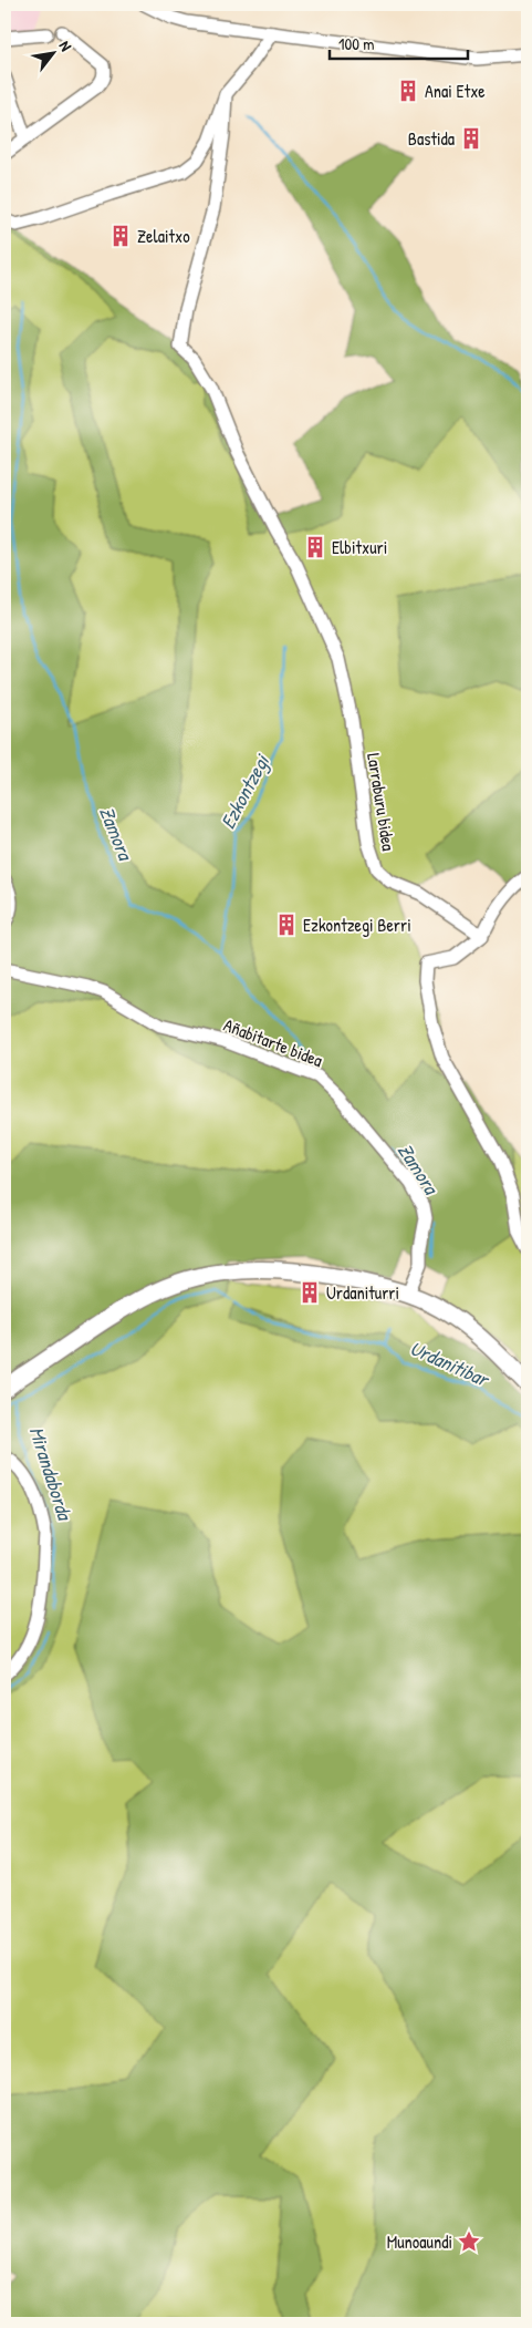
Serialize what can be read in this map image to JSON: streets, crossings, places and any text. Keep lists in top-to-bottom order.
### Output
{
  "streets": {
    "street": ["Larraburu bidea", "Añabitarte bidea"]
  },
  "water": [
    "Ezkontzegi",
    "Zamora",
    "Urdanitibar",
    "Mirandaborda"
  ],
  "places": {
    "building": [
      "Anai Etxe",
      "Bastida",
      "Zelaitxo",
      "Elbitxuri",
      "Ezkontzegi Berri",
      "Urdaniturri"
    ],
    "place": ["Munoaundi"]
  },
  "scale_bar": "100 m",
  "north": "top right"
}
